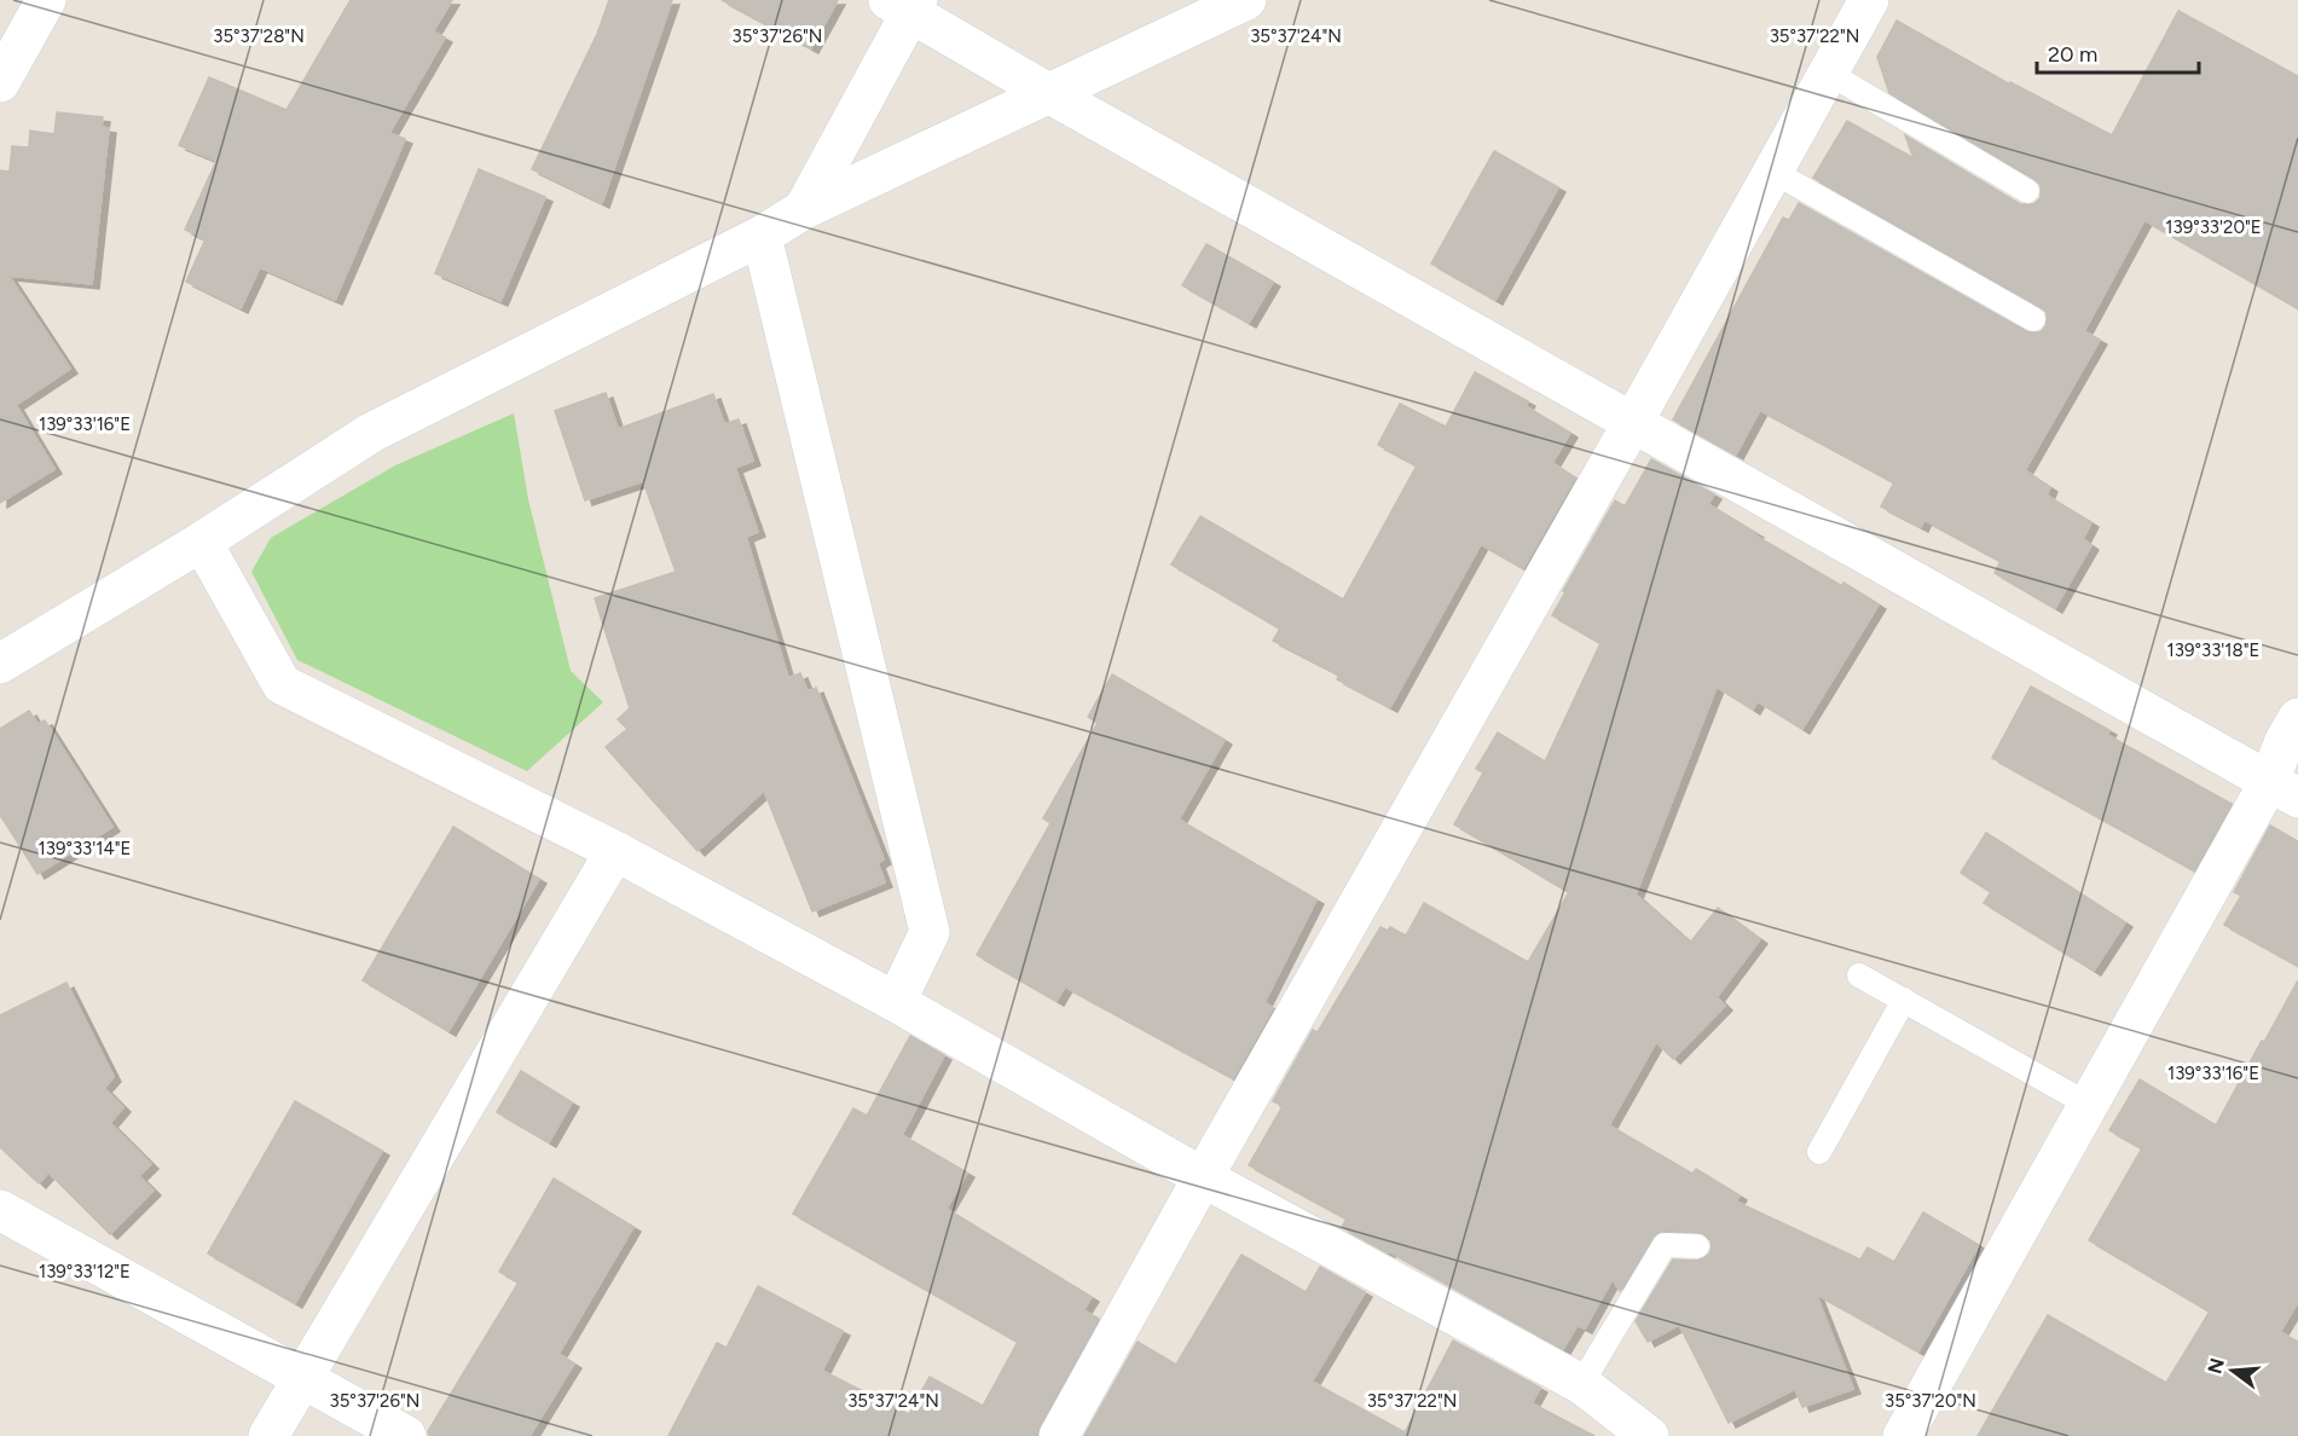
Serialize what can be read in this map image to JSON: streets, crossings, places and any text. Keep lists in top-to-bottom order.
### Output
{
  "scale_bar": "20 m",
  "north": "left",
  "coordinates": [
    "35°37'28\"N",
    "35°37'26\"N",
    "35°37'24\"N",
    "35°37'22\"N",
    "139°33'20\"E",
    "139°33'16\"E",
    "139°33'18\"E",
    "139°33'14\"E",
    "139°33'12\"E",
    "35°37'20\"N"
  ]
}
